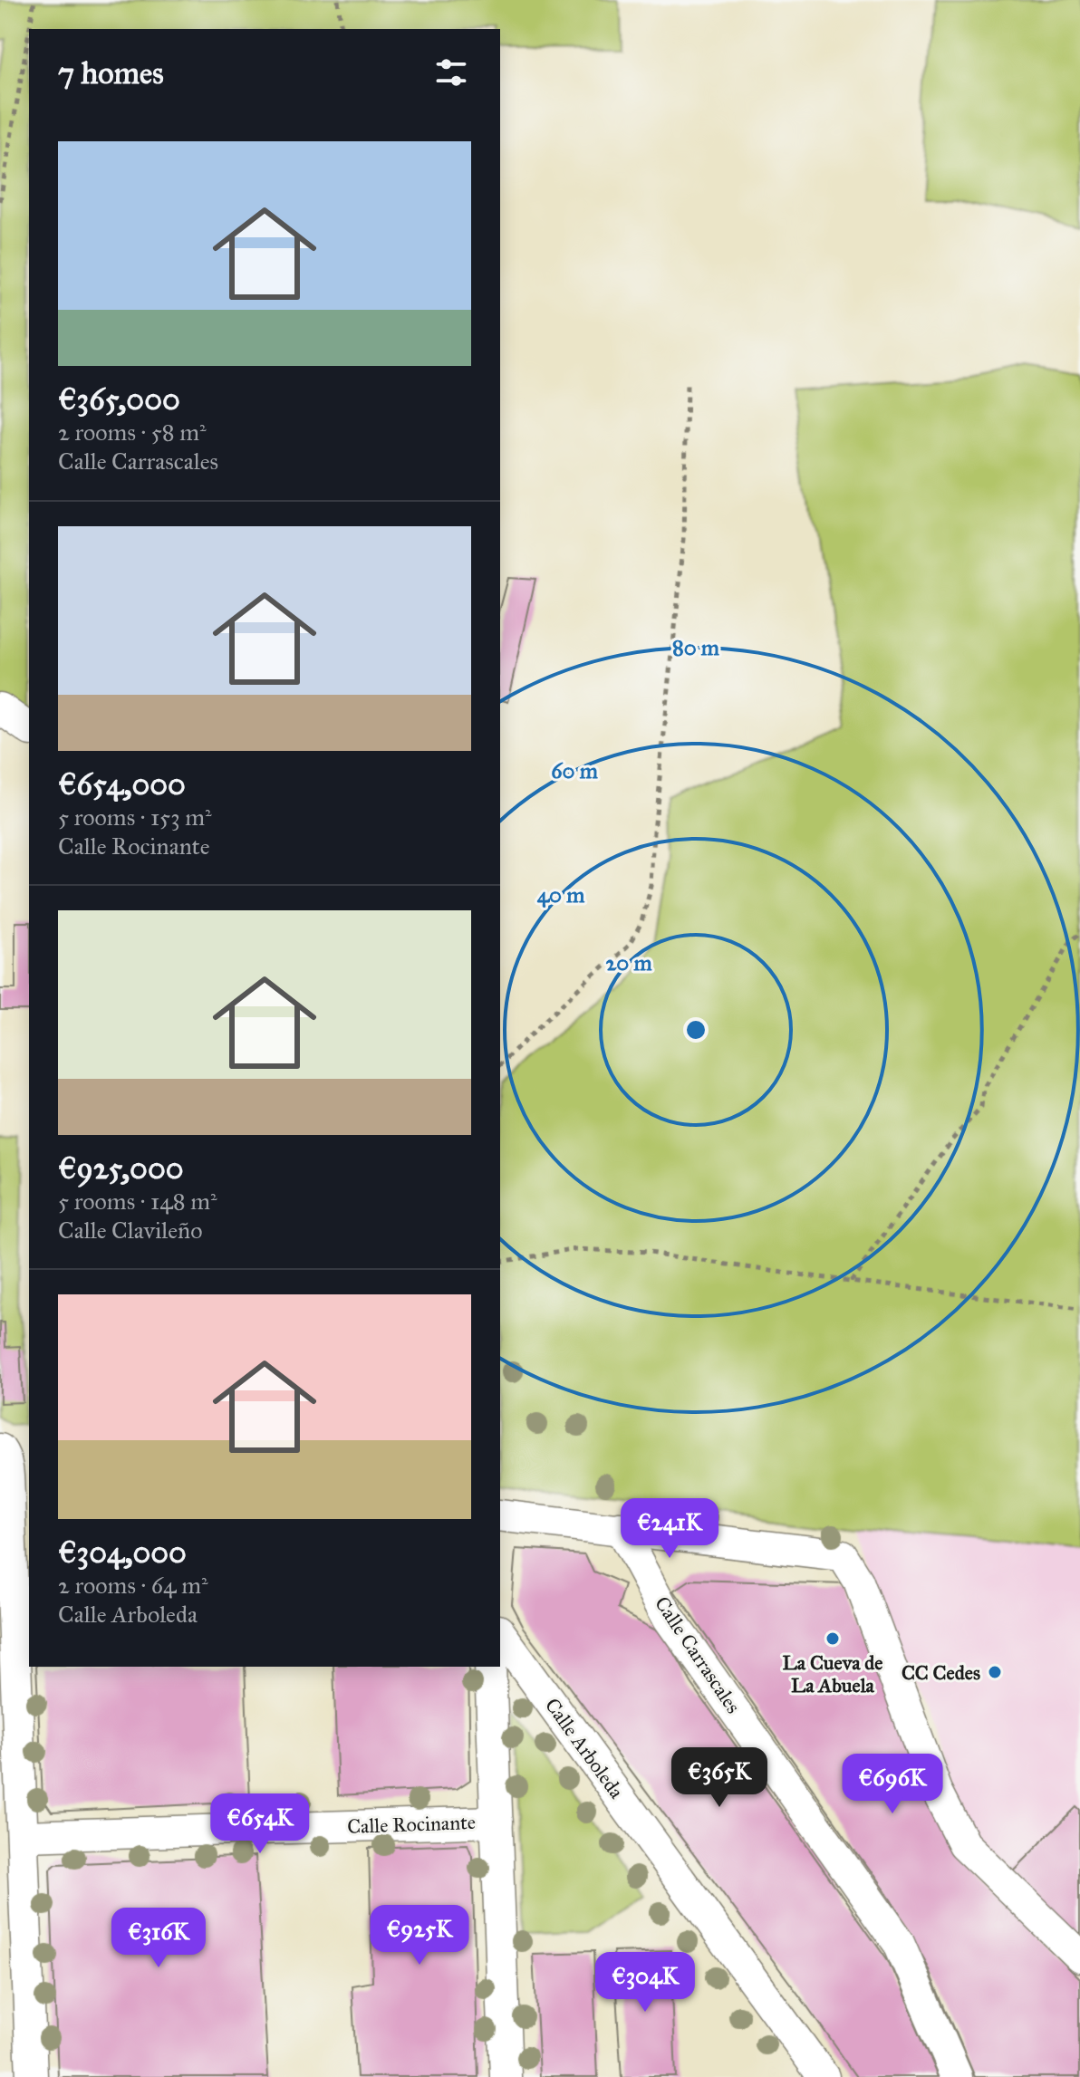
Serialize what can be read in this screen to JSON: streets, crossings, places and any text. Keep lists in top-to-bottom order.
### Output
{
  "streets": {
    "street": ["Calle Carrascales", "Calle Arboleda", "Calle Rocinante"]
  },
  "places": ["La Cueva de La Abuela", "CC Cedes"],
  "page": {
    "heading": "7 homes",
    "list": [
      {
        "name": "€365,000",
        "note": "2 rooms · 58 m² · Calle Carrascales"
      },
      {
        "name": "€654,000",
        "note": "5 rooms · 153 m² · Calle Rocinante"
      },
      {
        "name": "€925,000",
        "note": "5 rooms · 148 m² · Calle Clavileño"
      },
      {
        "name": "€304,000",
        "note": "2 rooms · 64 m² · Calle Arboleda"
      }
    ],
    "price": [
      "€241K",
      "€365K",
      "€696K",
      "€654K",
      "€925K",
      "€316K",
      "€304K"
    ]
  },
  "rings": [
    "80 m",
    "60 m",
    "40 m",
    "20 m"
  ]
}
